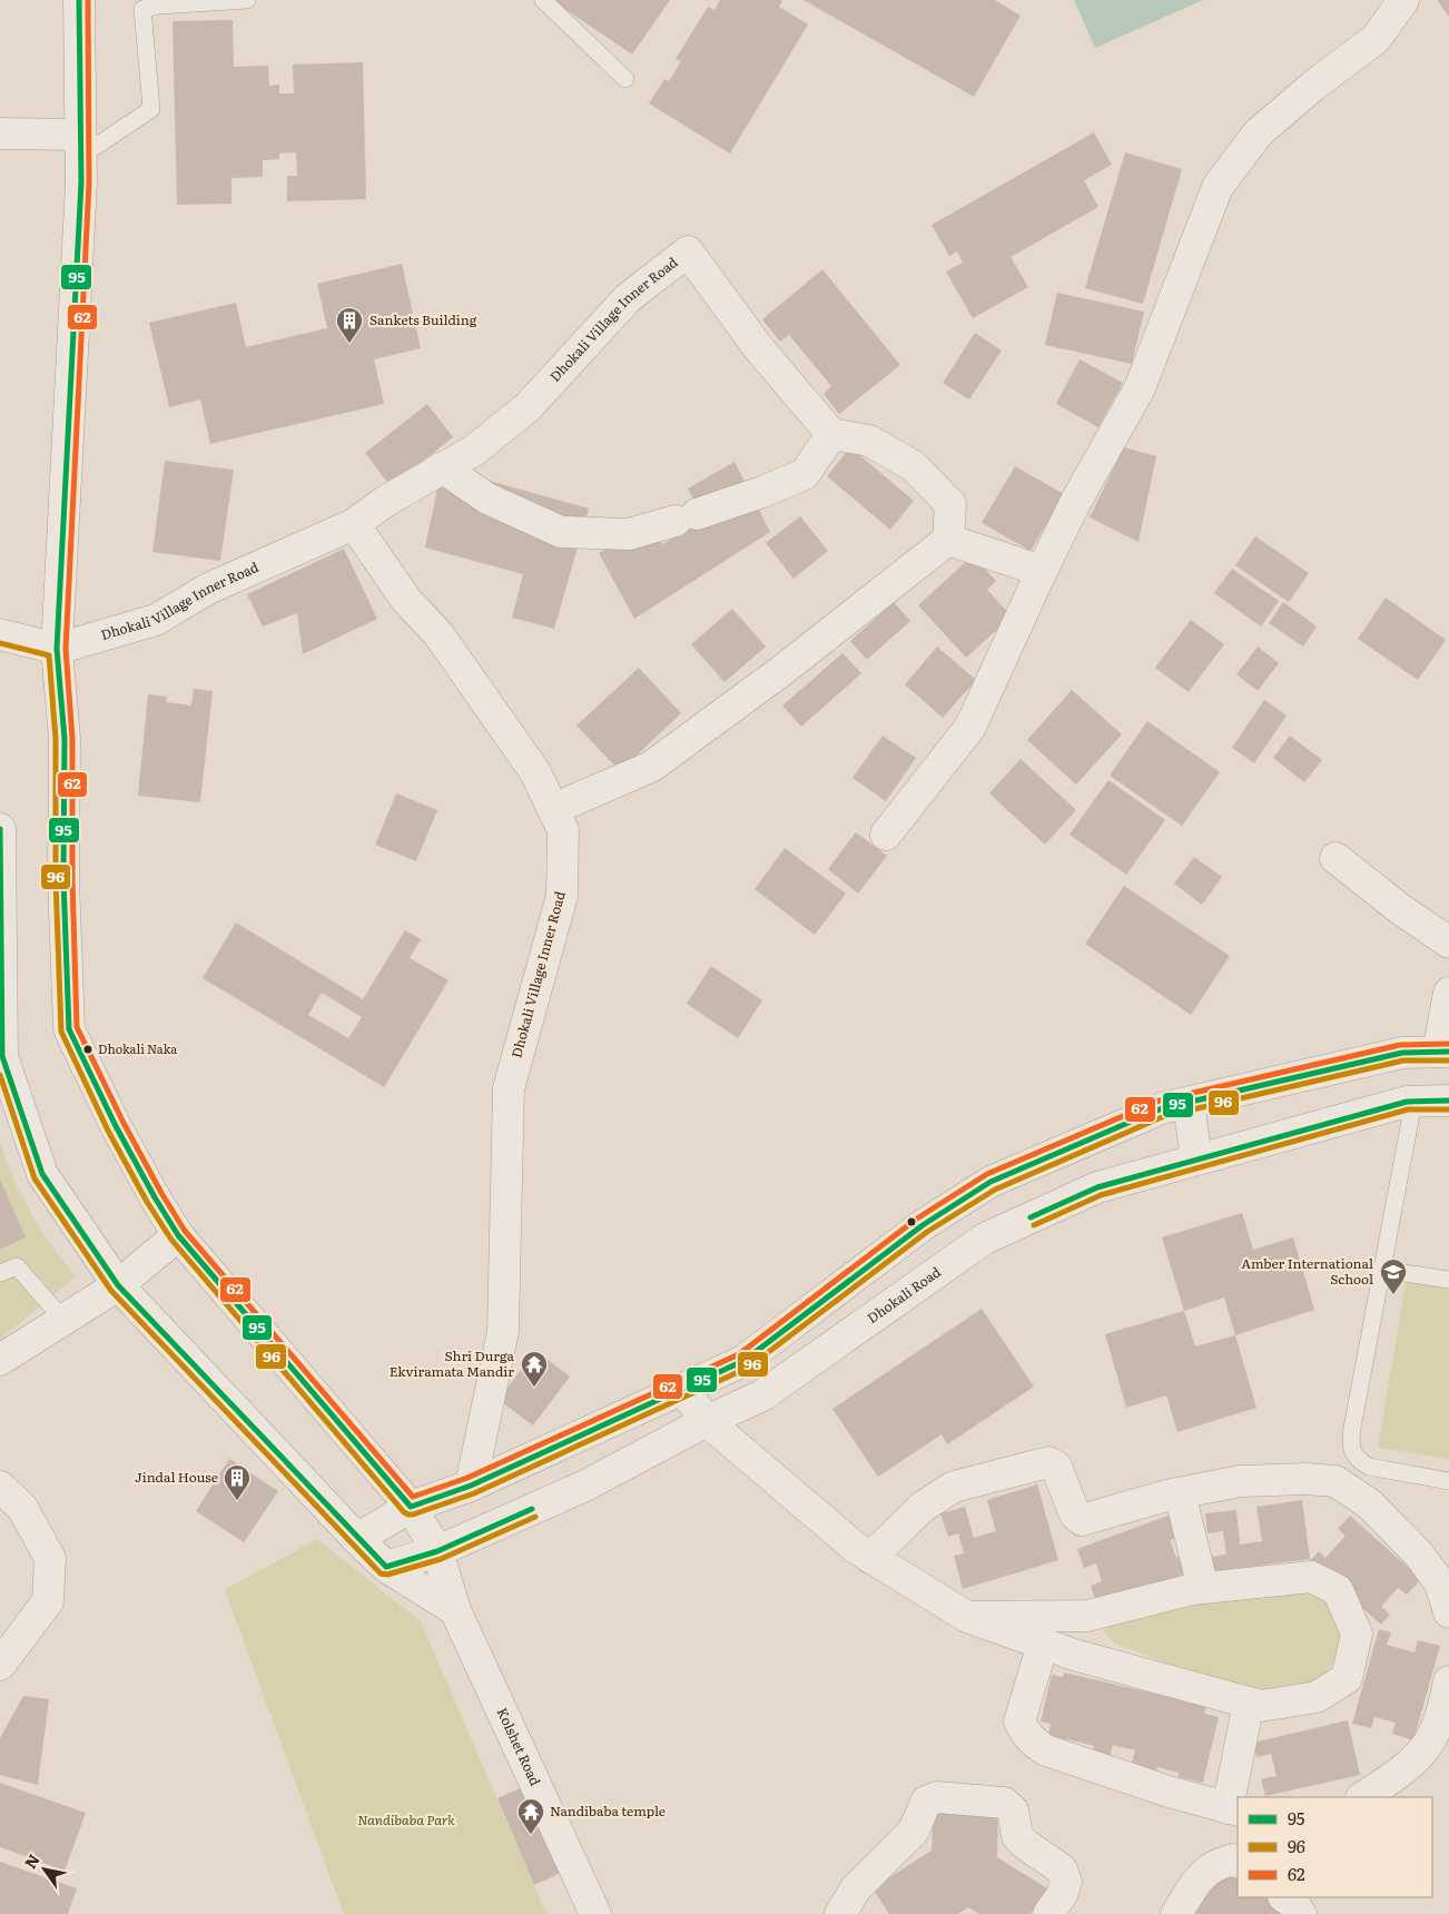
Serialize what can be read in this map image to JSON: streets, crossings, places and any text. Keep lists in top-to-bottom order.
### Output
{
  "streets": {
    "street": ["Dhokali Village Inner Road", "Dhokali Road", "Kolshet Road"]
  },
  "crossings": [
    ["Dhokali Village Inner Road", "Kolshet Road"],
    ["Dhokali Road", "Kolshet Road"]
  ],
  "parks": ["Nandibaba Park"],
  "places": {
    "building": ["Sankets Building", "Jindal House"],
    "other": ["Dhokali Naka"],
    "school or university": ["Amber International School"],
    "temple": ["Shri Durga Ekviramata Mandir", "Nandibaba temple"]
  },
  "lines": ["transit line 95", "transit line 62", "transit line 96"],
  "legend": ["95", "96", "62"],
  "north": "top left"
}
